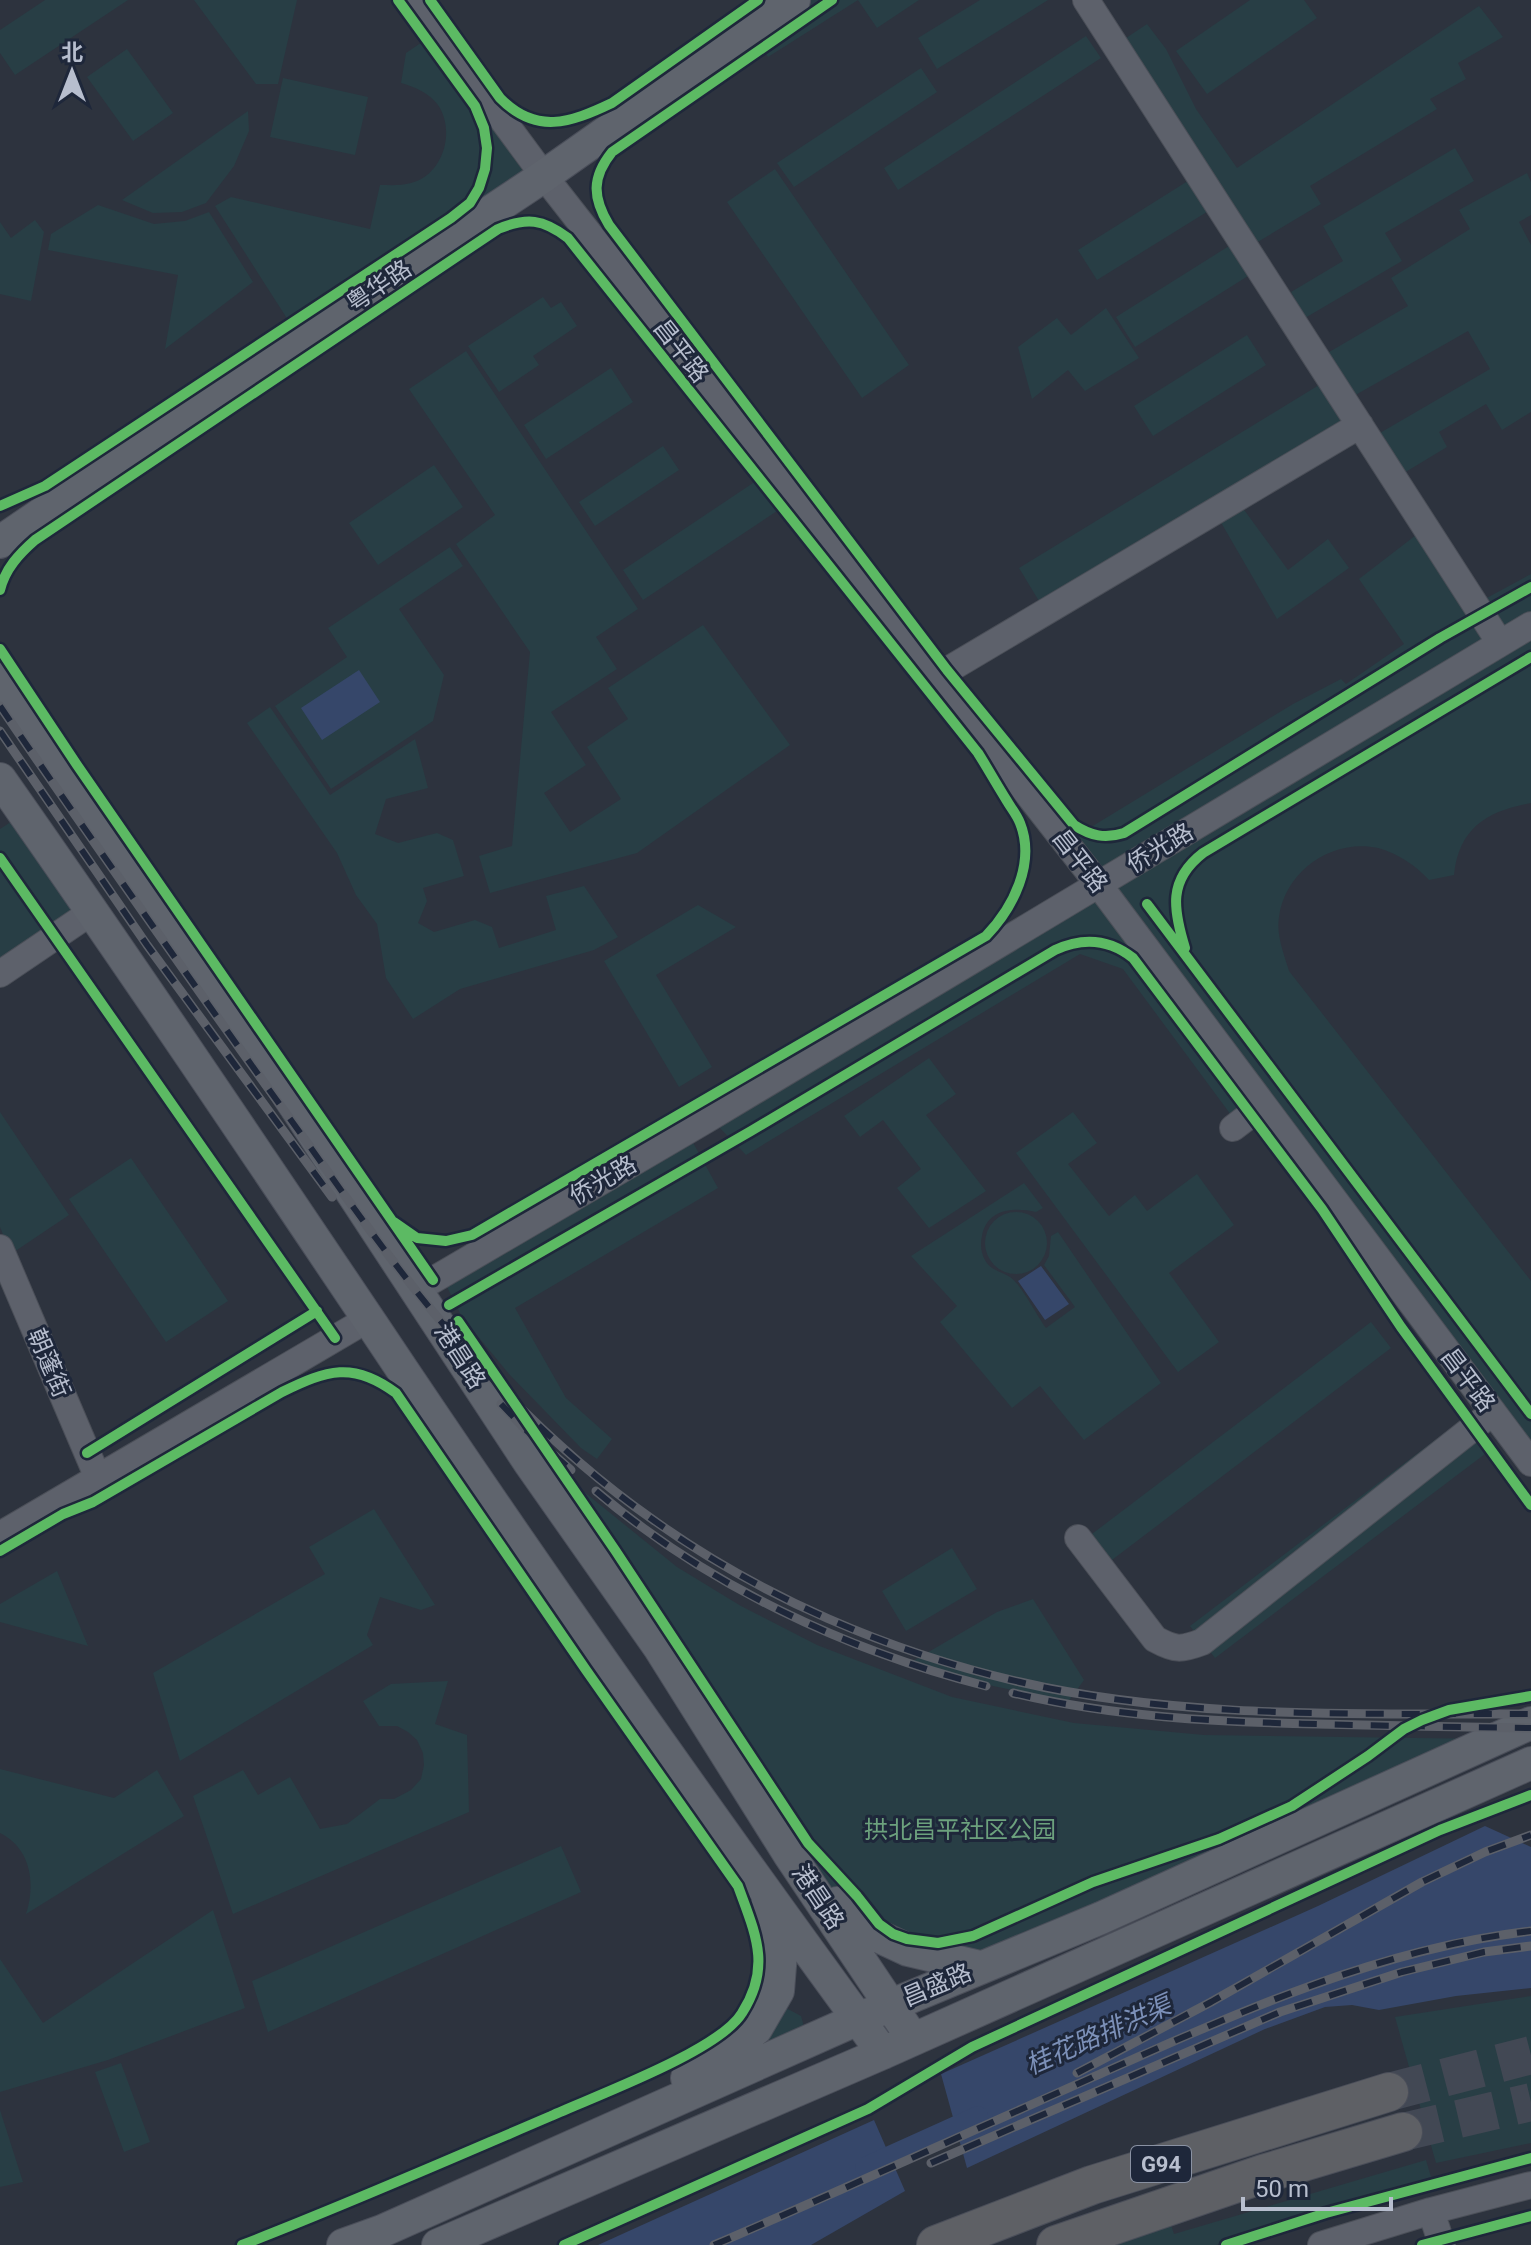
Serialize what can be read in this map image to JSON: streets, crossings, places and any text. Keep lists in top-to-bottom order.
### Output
{
  "streets": {
    "highway": ["G94"],
    "main road": ["粤华路", "港昌路", "昌盛路"],
    "street": ["昌平路", "侨光路", "朝蓬街"]
  },
  "crossings": [
    ["粤华路", "昌平路"],
    ["昌平路", "侨光路"],
    ["侨光路", "港昌路"],
    ["港昌路", "昌盛路"]
  ],
  "water": ["桂花路排洪渠"],
  "parks": ["拱北昌平社区公园"],
  "scale_bar": "50 m",
  "north": "top"
}
